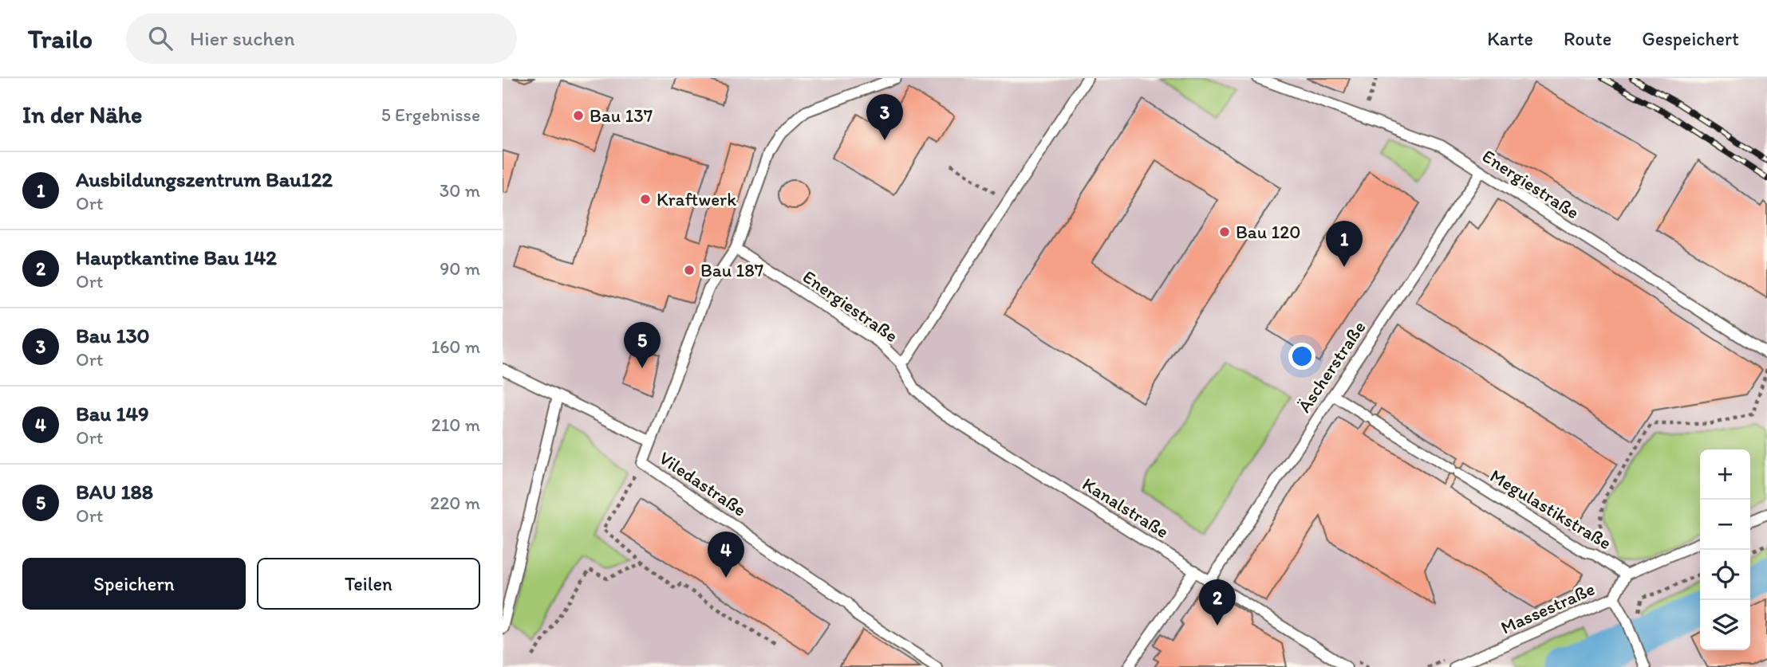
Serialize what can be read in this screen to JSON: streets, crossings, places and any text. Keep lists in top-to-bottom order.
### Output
{
  "streets": {
    "lane": [
      "Energiestraße",
      "Äscherstraße",
      "Viledastraße",
      "Kanalstraße",
      "Megulastikstraße",
      "Massestraße"
    ]
  },
  "crossings": [
    ["Energiestraße", "Äscherstraße"],
    ["Energiestraße", "Viledastraße"],
    ["Energiestraße", "Kanalstraße"],
    ["Äscherstraße", "Kanalstraße"],
    ["Äscherstraße", "Megulastikstraße"],
    ["Megulastikstraße", "Massestraße"]
  ],
  "places": [
    "Bau 137",
    "Kraftwerk",
    "Bau 120",
    "Bau 187"
  ],
  "page": {
    "header": "Trailo",
    "search": "Hier suchen",
    "nav": ["Karte", "Route", "Gespeichert"],
    "heading": ["In der Nähe", "5 Ergebnisse"],
    "pins": [
      "3",
      "1",
      "5",
      "4",
      "2"
    ],
    "list": [
      {
        "mark": "1",
        "name": "Ausbildungszentrum Bau122",
        "note": "Ort",
        "value": "30 m"
      },
      {
        "mark": "2",
        "name": "Hauptkantine Bau 142",
        "note": "Ort",
        "value": "90 m"
      },
      {
        "mark": "3",
        "name": "Bau 130",
        "note": "Ort",
        "value": "160 m"
      },
      {
        "mark": "4",
        "name": "Bau 149",
        "note": "Ort",
        "value": "210 m"
      },
      {
        "mark": "5",
        "name": "BAU 188",
        "note": "Ort",
        "value": "220 m"
      }
    ],
    "map_buttons": ["+", "−"],
    "buttons": ["Speichern", "Teilen"]
  }
}
